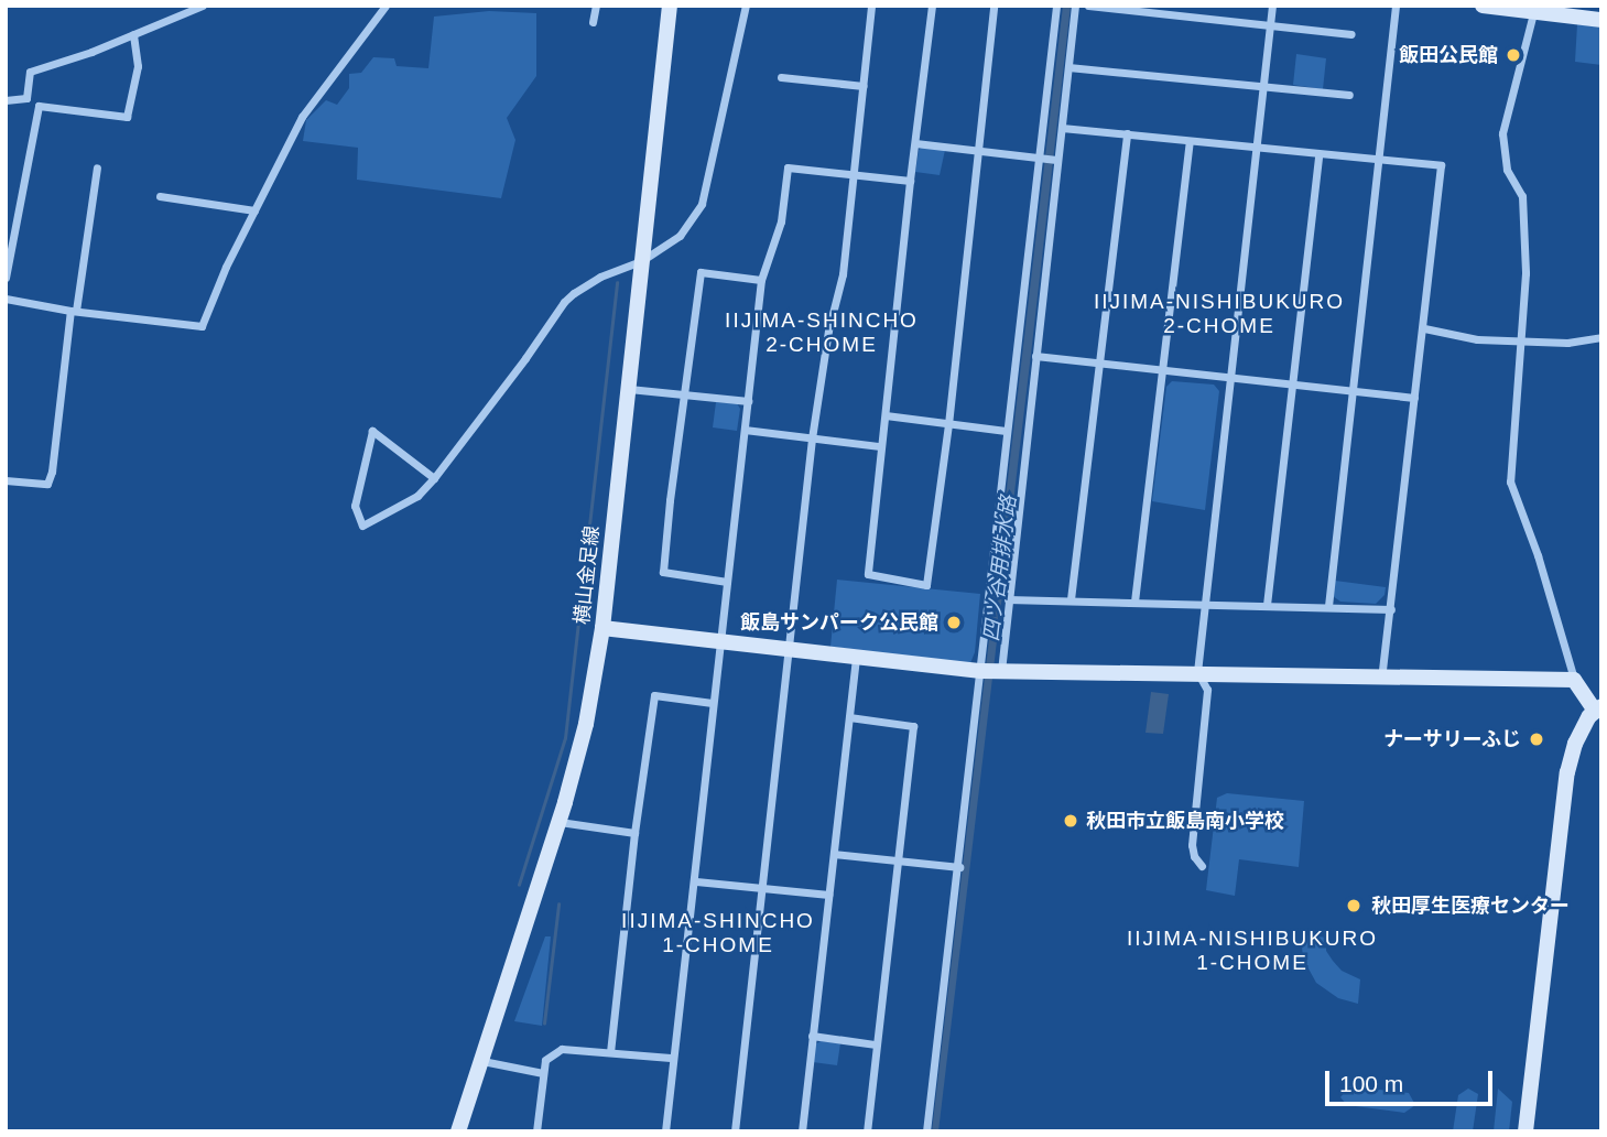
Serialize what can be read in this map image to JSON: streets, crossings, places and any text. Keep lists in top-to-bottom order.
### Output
{
  "streets": {
    "street": ["横山金足線"]
  },
  "districts": [
    "IIJIMA-NISHIBUKURO 2-CHOME",
    "IIJIMA-SHINCHO 2-CHOME",
    "IIJIMA-SHINCHO 1-CHOME",
    "IIJIMA-NISHIBUKURO 1-CHOME"
  ],
  "water": ["四ツ谷用排水路"],
  "places": [
    "飯田公民館",
    "飯島サンパーク公民館",
    "ナーサリーふじ",
    "秋田市立飯島南小学校",
    "秋田厚生医療センター"
  ],
  "scale_bar": "100 m"
}
